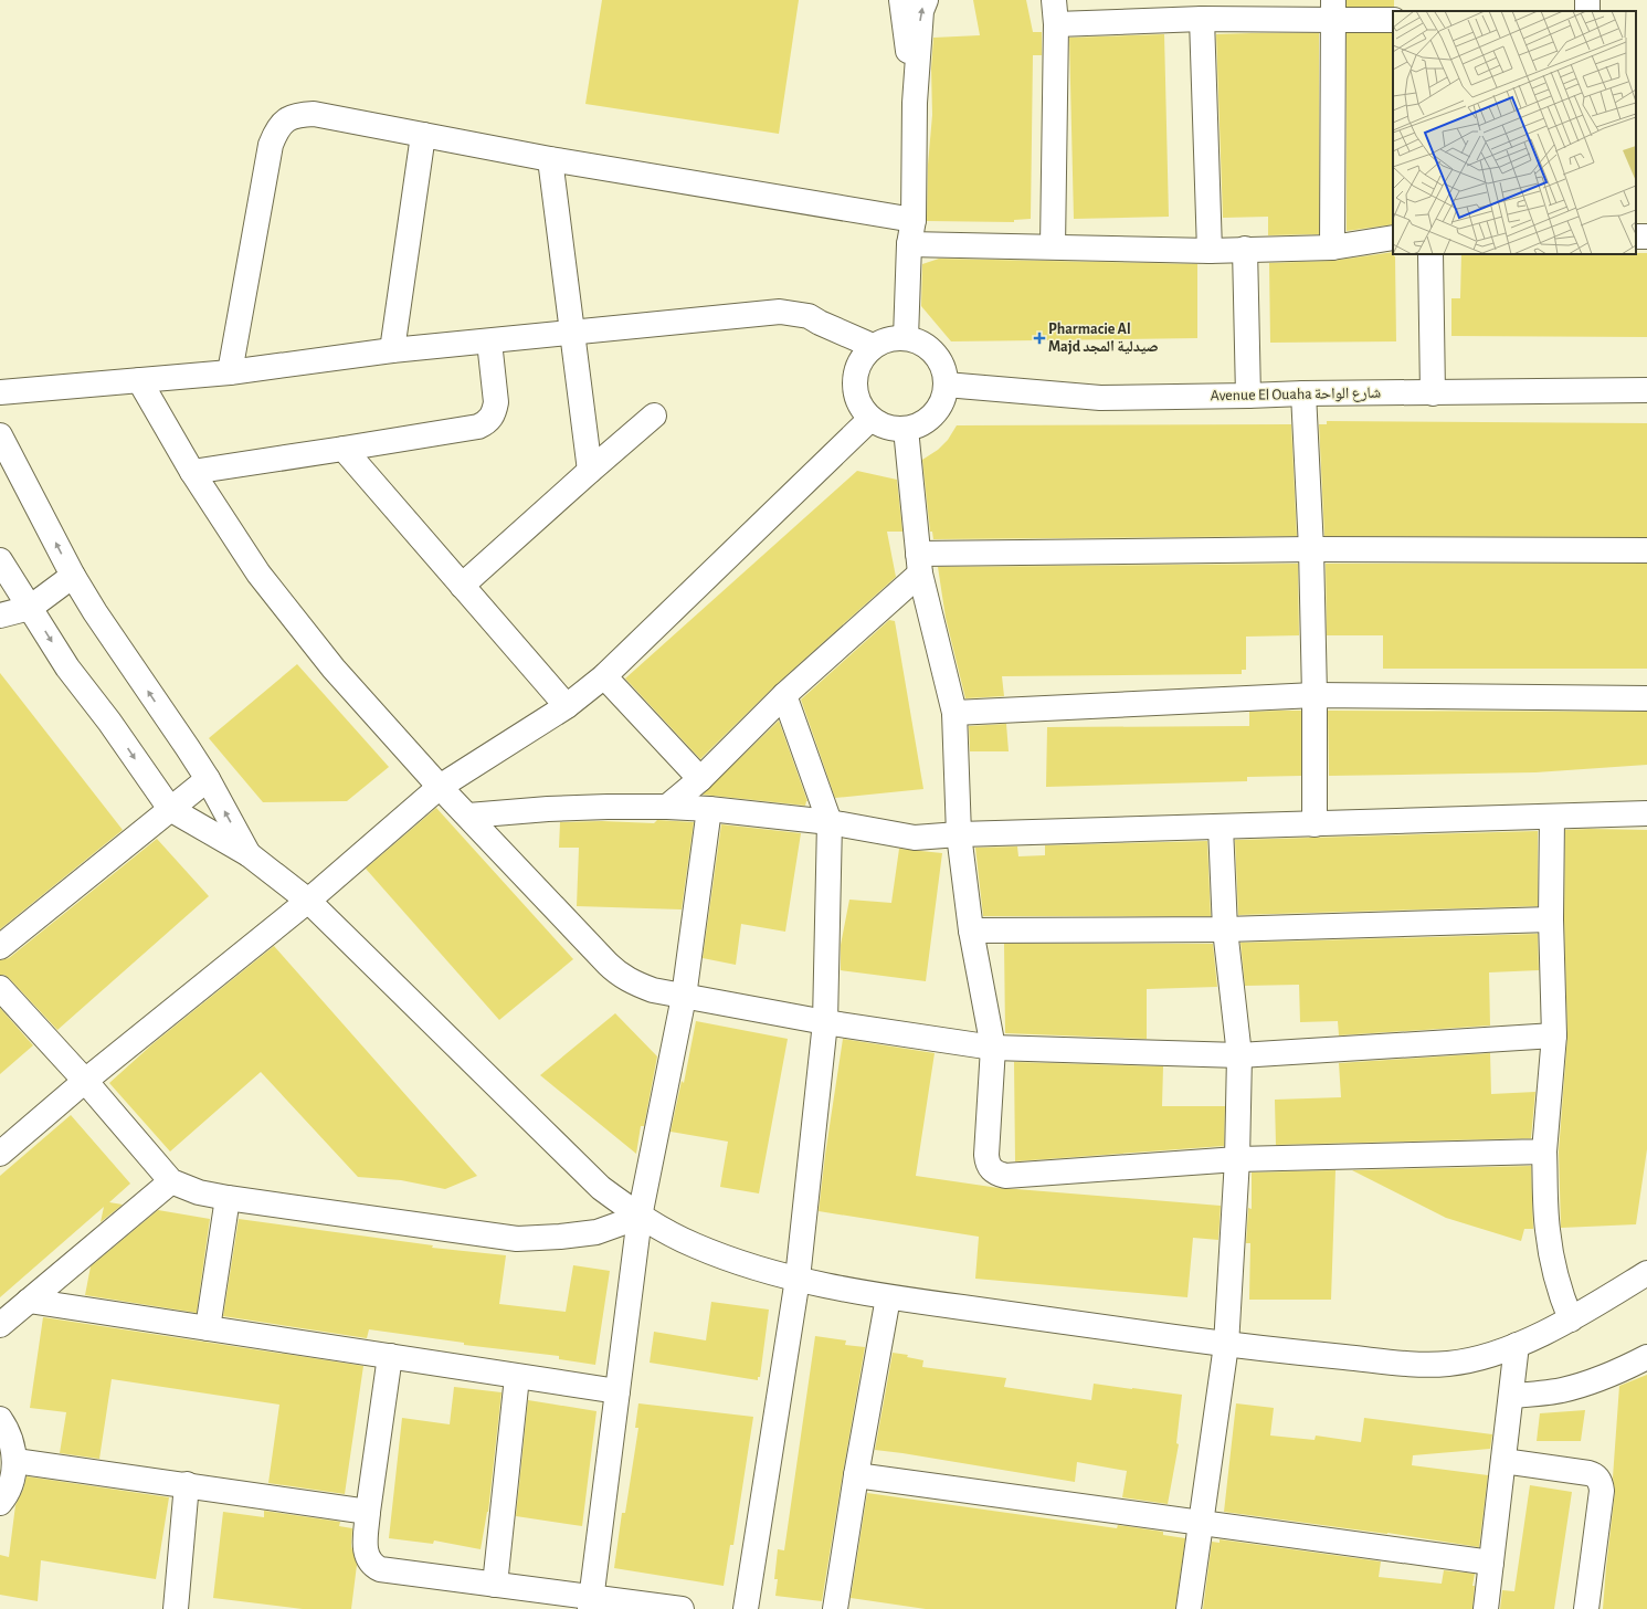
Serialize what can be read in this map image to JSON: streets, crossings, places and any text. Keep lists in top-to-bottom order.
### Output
{
  "streets": {
    "street": ["Avenue El Ouaha شارع الواحة"]
  },
  "places": {
    "health": ["Pharmacie Al Majd صيدلية المجد"]
  }
}
